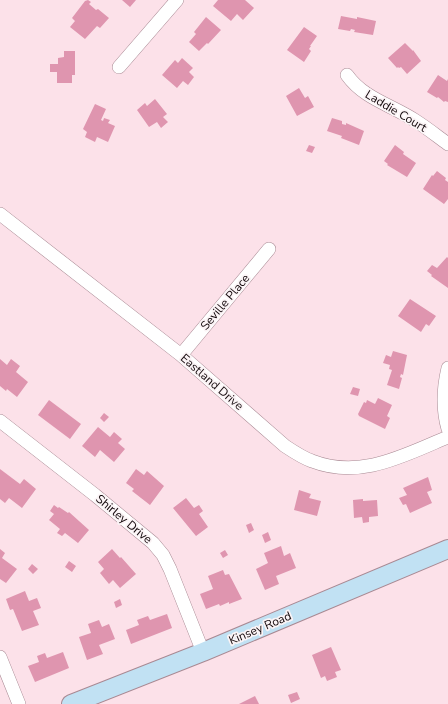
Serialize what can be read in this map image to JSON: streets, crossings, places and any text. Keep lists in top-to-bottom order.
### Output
{
  "streets": {
    "street": [
      "Laddie Court",
      "Seville Place",
      "Eastland Drive",
      "Shirley Drive",
      "Kinsey Road"
    ]
  },
  "crossings": [
    ["Seville Place", "Eastland Drive"],
    ["Shirley Drive", "Kinsey Road"]
  ]
}
